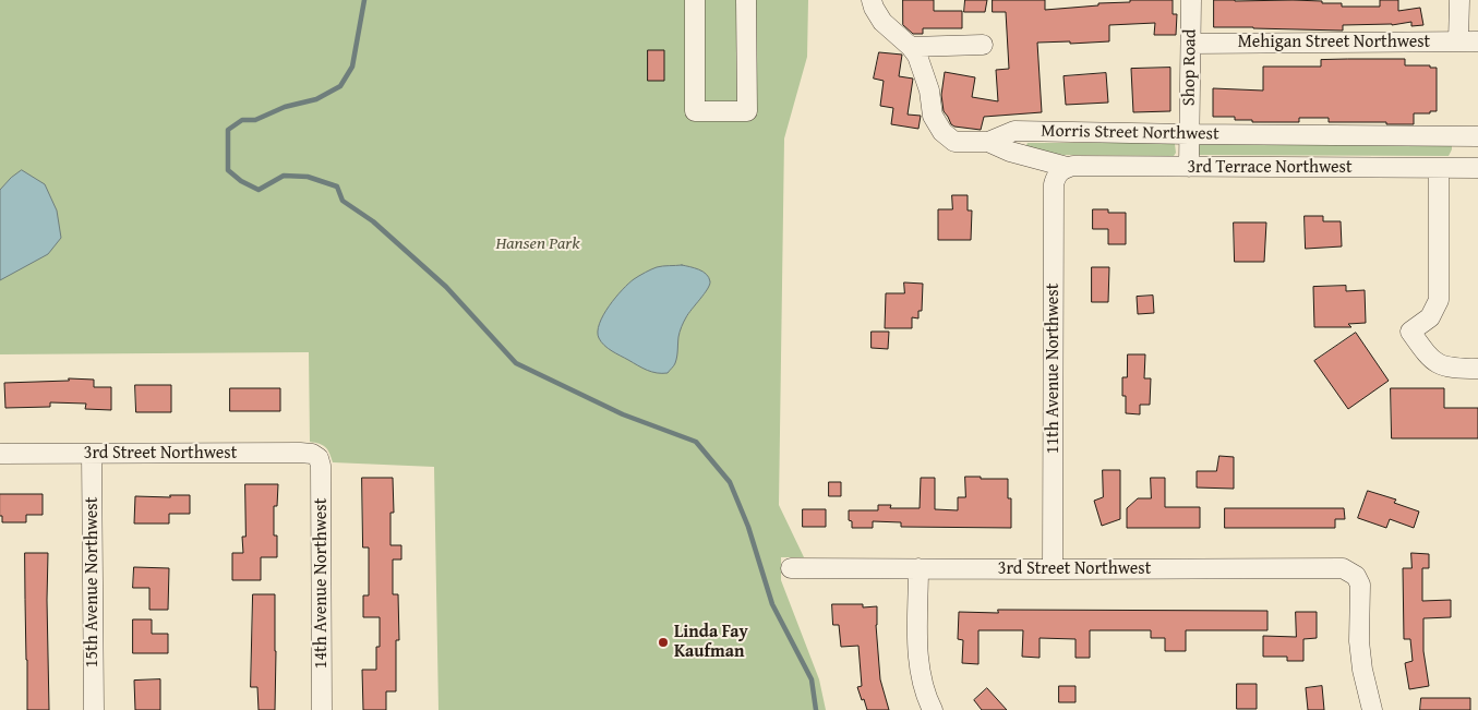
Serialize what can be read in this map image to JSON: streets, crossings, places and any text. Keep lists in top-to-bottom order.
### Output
{
  "streets": {
    "street": [
      "Mehigan Street Northwest",
      "Shop Road",
      "Morris Street Northwest",
      "3rd Terrace Northwest",
      "11th Avenue Northwest",
      "3rd Street Northwest",
      "15th Avenue Northwest",
      "14th Avenue Northwest"
    ]
  },
  "crossings": [
    ["Mehigan Street Northwest", "Shop Road"],
    ["Shop Road", "Morris Street Northwest"],
    ["Shop Road", "3rd Terrace Northwest"],
    ["Morris Street Northwest", "3rd Terrace Northwest"],
    ["3rd Terrace Northwest", "11th Avenue Northwest"],
    ["11th Avenue Northwest", "3rd Street Northwest"],
    ["3rd Street Northwest", "15th Avenue Northwest"],
    ["3rd Street Northwest", "14th Avenue Northwest"]
  ],
  "parks": ["Hansen Park"],
  "places": ["Linda Fay Kaufman"]
}
